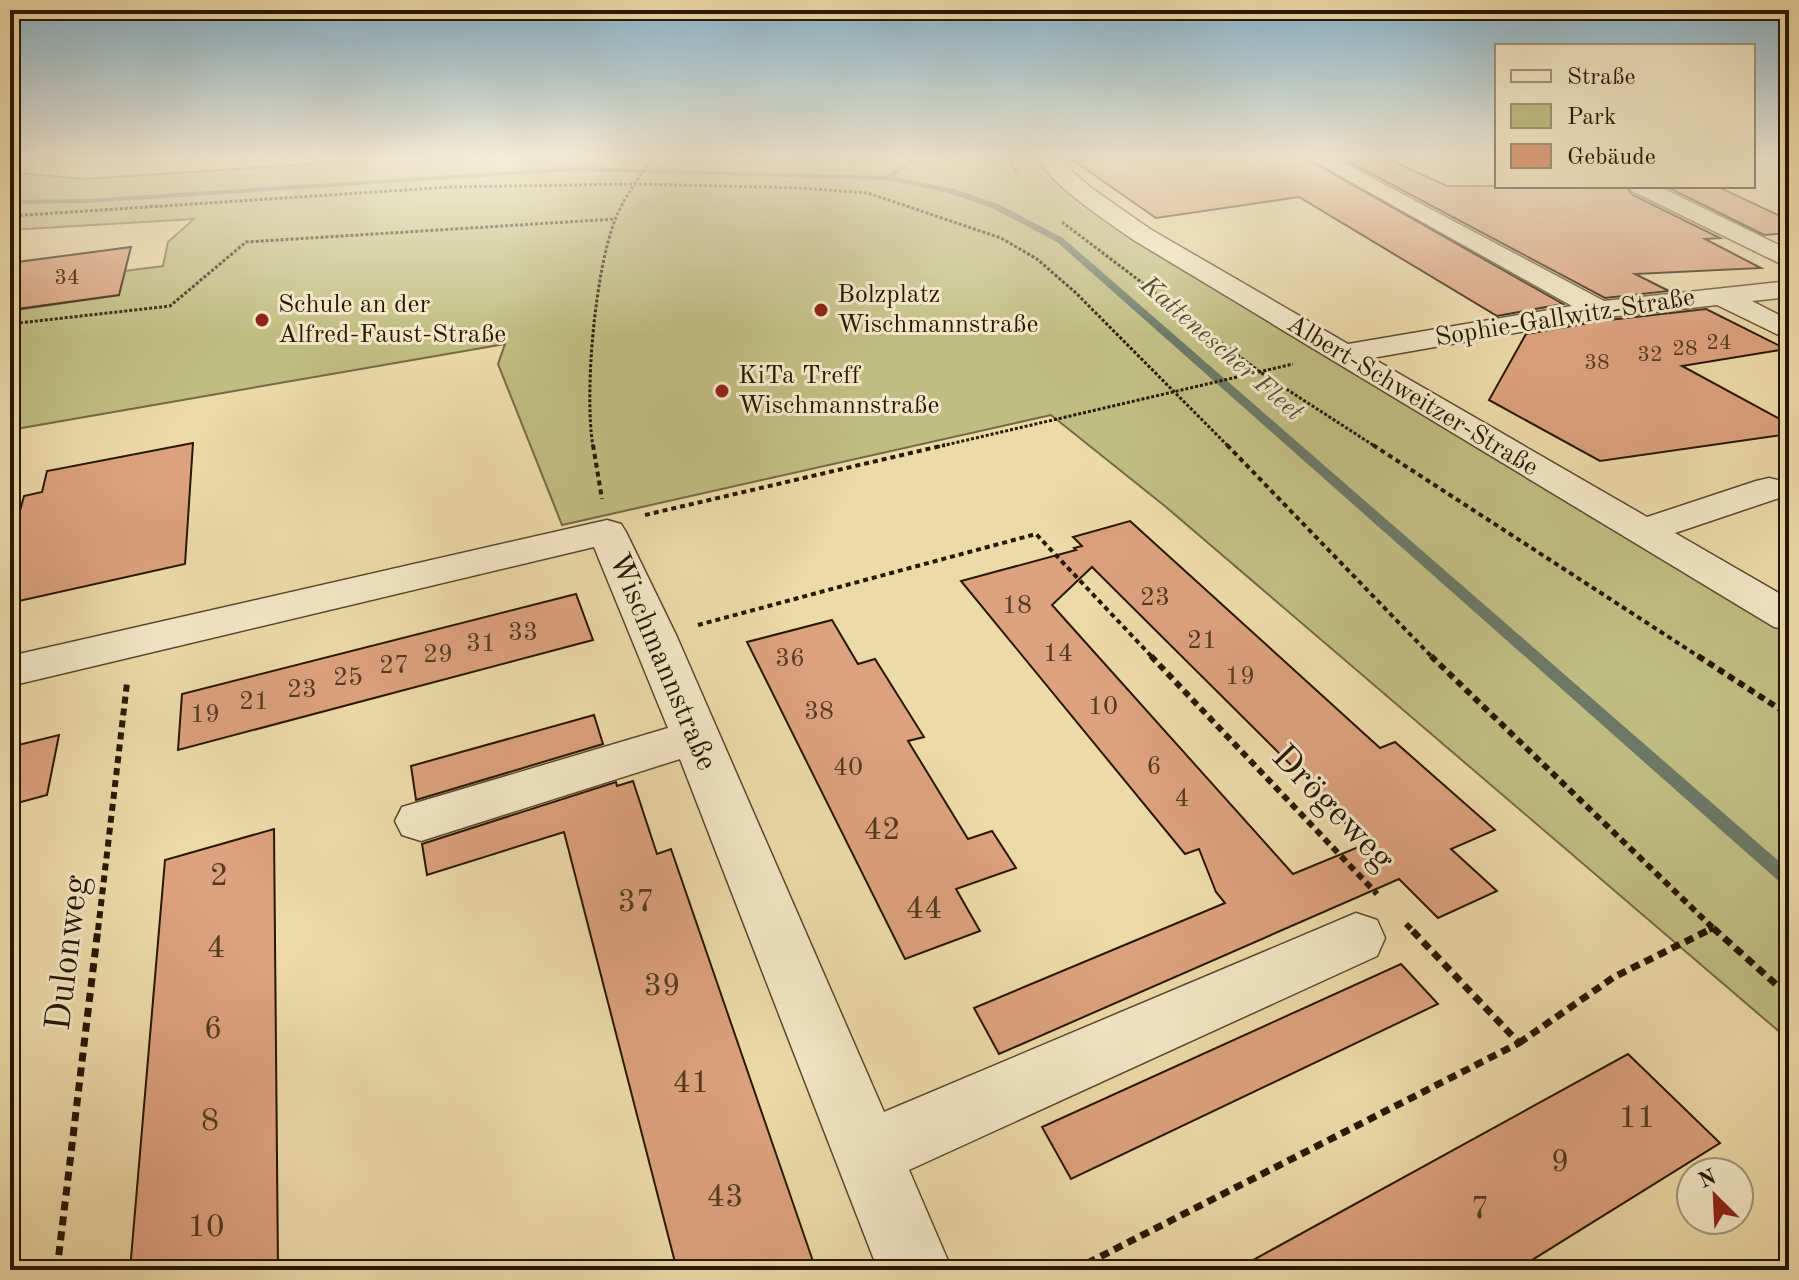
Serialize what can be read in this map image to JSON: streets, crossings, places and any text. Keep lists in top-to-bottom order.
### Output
{
  "streets": {
    "street": ["Sophie-Gallwitz-Straße", "Albert-Schweitzer-Straße", "Wischmannstraße"],
    "path": ["Drögeweg", "Dulonweg"]
  },
  "crossings": [
    ["Sophie-Gallwitz-Straße", "Albert-Schweitzer-Straße"],
    ["Wischmannstraße", "Drögeweg"],
    ["Wischmannstraße", "Dulonweg"]
  ],
  "water": ["Kattenescher Fleet"],
  "places": ["Bolzplatz Wischmannstraße", "Schule an der Alfred-Faust-Straße", "KiTa Treff Wischmannstraße"],
  "house_numbers": [
    "34",
    "24",
    "28",
    "32",
    "38",
    "23",
    "18",
    "33",
    "21",
    "31",
    "14",
    "29",
    "36",
    "27",
    "19",
    "25",
    "23",
    "21",
    "10",
    "38",
    "19",
    "6",
    "40",
    "4",
    "42",
    "2",
    "37",
    "44",
    "4",
    "39",
    "6",
    "41",
    "11",
    "8",
    "9",
    "43",
    "7",
    "10"
  ],
  "legend": ["Straße", "Park", "Gebäude"],
  "north": "top left"
}
